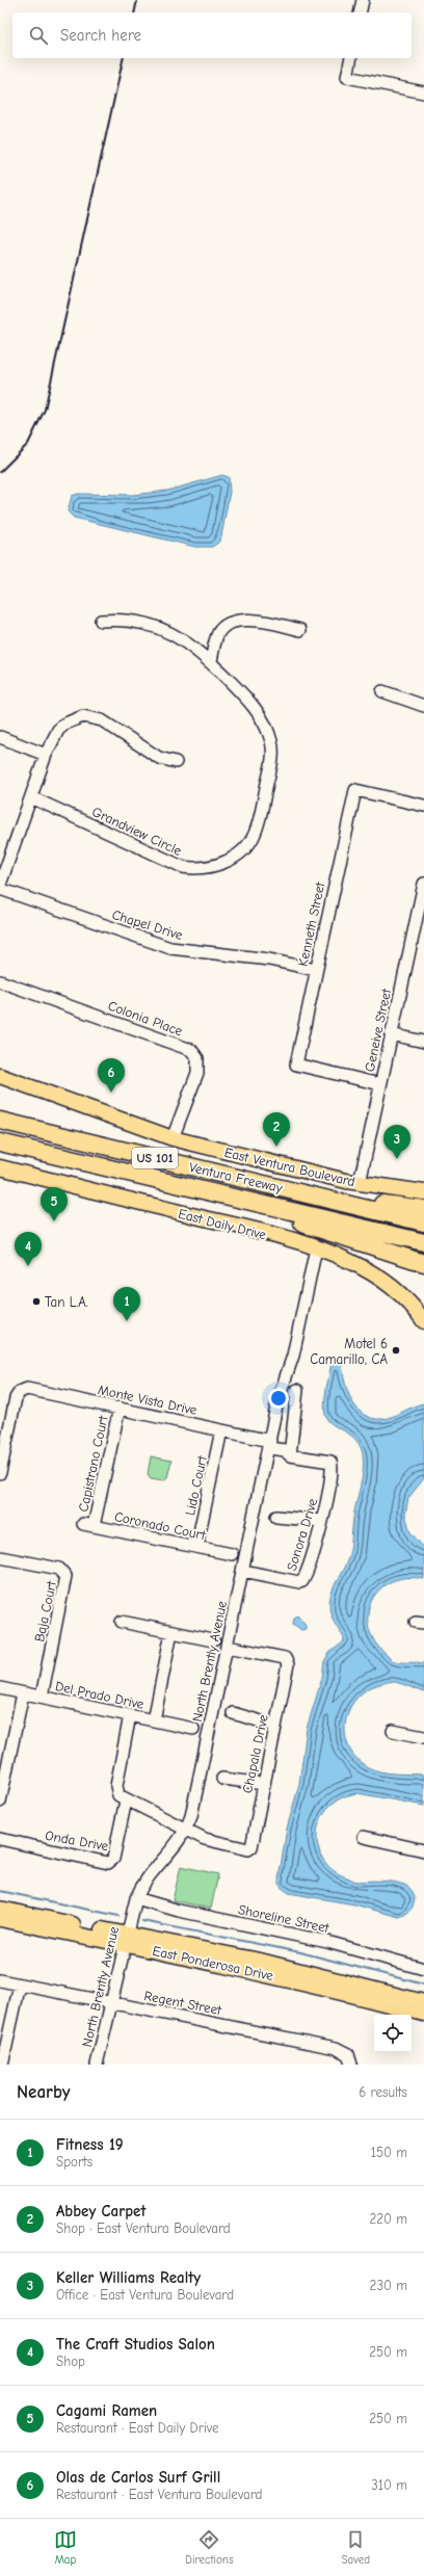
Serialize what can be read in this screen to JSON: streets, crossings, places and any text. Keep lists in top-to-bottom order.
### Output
{
  "streets": {
    "highway": ["US 101", "Ventura Freeway"],
    "main road": ["East Ventura Boulevard", "East Daily Drive", "East Ponderosa Drive"],
    "street": [
      "Grandview Circle",
      "Chapel Drive",
      "Kenneth Street",
      "Colonia Place",
      "Geneive Street",
      "Monte Vista Drive",
      "Capistrano Court",
      "Lido Court",
      "Coronado Court",
      "Sonora Drive",
      "Baja Court",
      "North Brently Avenue",
      "Del Prado Drive",
      "Chapala Drive",
      "Onda Drive",
      "Shoreline Street",
      "Regent Street"
    ]
  },
  "crossings": [
    ["Chapel Drive", "Kenneth Street"],
    ["Kenneth Street", "Geneive Street"],
    ["Colonia Place", "East Ventura Boulevard"],
    ["Geneive Street", "East Ventura Boulevard"],
    ["East Daily Drive", "North Brently Avenue"],
    ["Monte Vista Drive", "Capistrano Court"],
    ["Monte Vista Drive", "Lido Court"],
    ["Monte Vista Drive", "Sonora Drive"],
    ["Monte Vista Drive", "North Brently Avenue"],
    ["Capistrano Court", "Coronado Court"],
    ["Lido Court", "Coronado Court"],
    ["Sonora Drive", "North Brently Avenue"],
    ["Baja Court", "Del Prado Drive"],
    ["North Brently Avenue", "Chapala Drive"],
    ["North Brently Avenue", "Shoreline Street"],
    ["North Brently Avenue", "East Ponderosa Drive"],
    ["North Brently Avenue", "Regent Street"]
  ],
  "places": ["Tan L.A.", "Motel 6 Camarillo, CA"],
  "page": {
    "search": "Search here",
    "pins": [
      "6",
      "2",
      "3",
      "5",
      "4",
      "1"
    ],
    "heading": ["Nearby", "6 results"],
    "list": [
      {
        "mark": "1",
        "name": "Fitness 19",
        "note": "Sports",
        "value": "150 m"
      },
      {
        "mark": "2",
        "name": "Abbey Carpet",
        "note": "Shop · East Ventura Boulevard",
        "value": "220 m"
      },
      {
        "mark": "3",
        "name": "Keller Williams Realty",
        "note": "Office · East Ventura Boulevard",
        "value": "230 m"
      },
      {
        "mark": "4",
        "name": "The Craft Studios Salon",
        "note": "Shop",
        "value": "250 m"
      },
      {
        "mark": "5",
        "name": "Cagami Ramen",
        "note": "Restaurant · East Daily Drive",
        "value": "250 m"
      },
      {
        "mark": "6",
        "name": "Olas de Carlos Surf Grill",
        "note": "Restaurant · East Ventura Boulevard",
        "value": "310 m"
      }
    ],
    "nav": ["Map", "Directions", "Saved"]
  }
}
